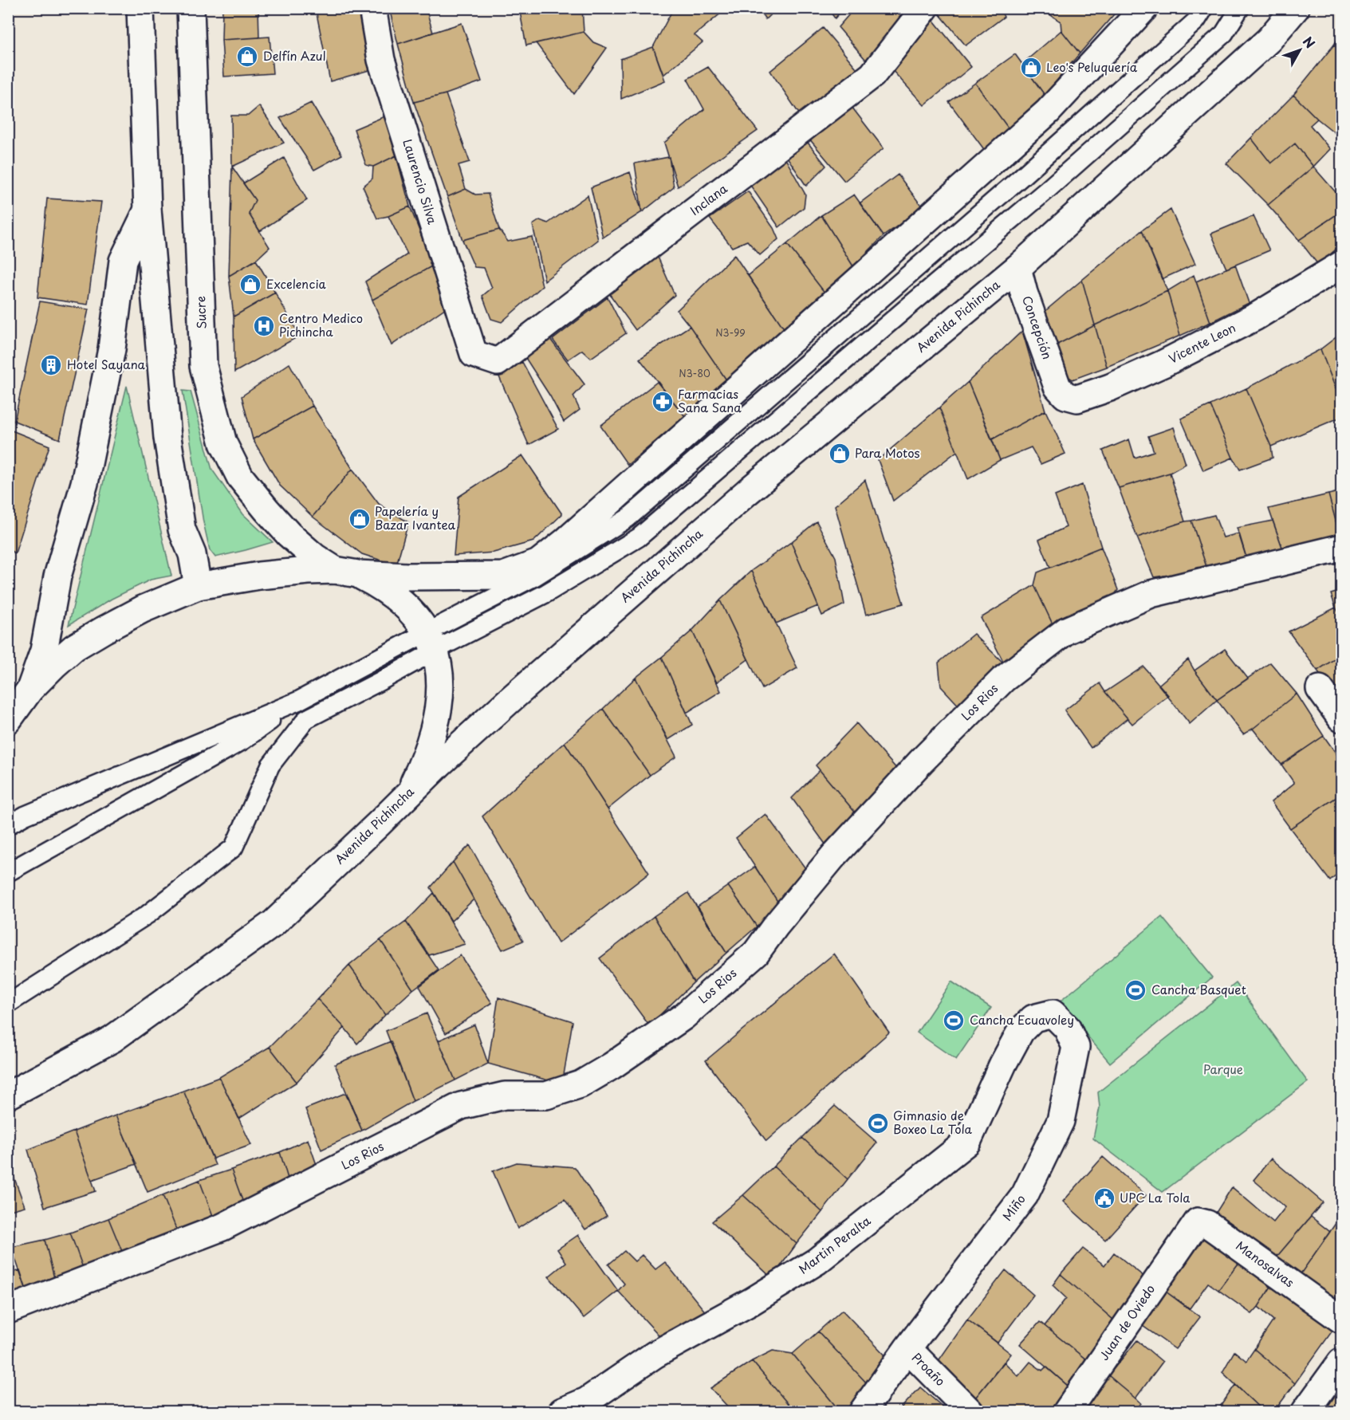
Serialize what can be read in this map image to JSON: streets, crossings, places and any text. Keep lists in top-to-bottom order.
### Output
{
  "streets": {
    "street": [
      "Laurencio Silva",
      "Inclana",
      "Sucre",
      "Avenida Pichincha",
      "Concepción",
      "Vicente Leon",
      "Los Rios",
      "Miño",
      "Martin Peralta",
      "Manosalvas",
      "Juan de Oviedo",
      "Proaño"
    ]
  },
  "crossings": [
    ["Laurencio Silva", "Inclana"],
    ["Avenida Pichincha", "Concepción"],
    ["Concepción", "Vicente Leon"],
    ["Miño", "Martin Peralta"],
    ["Miño", "Proaño"],
    ["Manosalvas", "Juan de Oviedo"]
  ],
  "parks": ["Parque"],
  "places": {
    "shop": [
      "Delfín Azul",
      "Leo's Peluquería",
      "Excelencia",
      "Para Motos",
      "Papelería y Bazar Ivantea"
    ],
    "hospital": ["Centro Medico Pichincha"],
    "building": ["Hotel Sayana"],
    "pharmacy": ["Farmacias Sana Sana"],
    "sports": ["Cancha Basquet", "Cancha Ecuavoley", "Gimnasio de Boxeo La Tola"],
    "public building": ["UPC La Tola"]
  },
  "house_numbers": ["N3-99", "N3-80"],
  "north": "top right"
}
